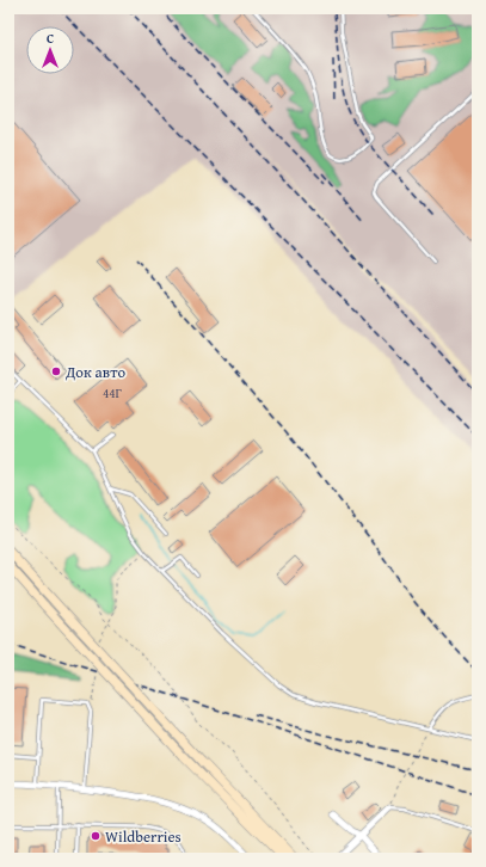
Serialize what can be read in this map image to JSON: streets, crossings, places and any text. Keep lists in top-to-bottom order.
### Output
{
  "places": ["Док авто", "Wildberries"],
  "house_numbers": ["44Г"],
  "north": "top"
}
